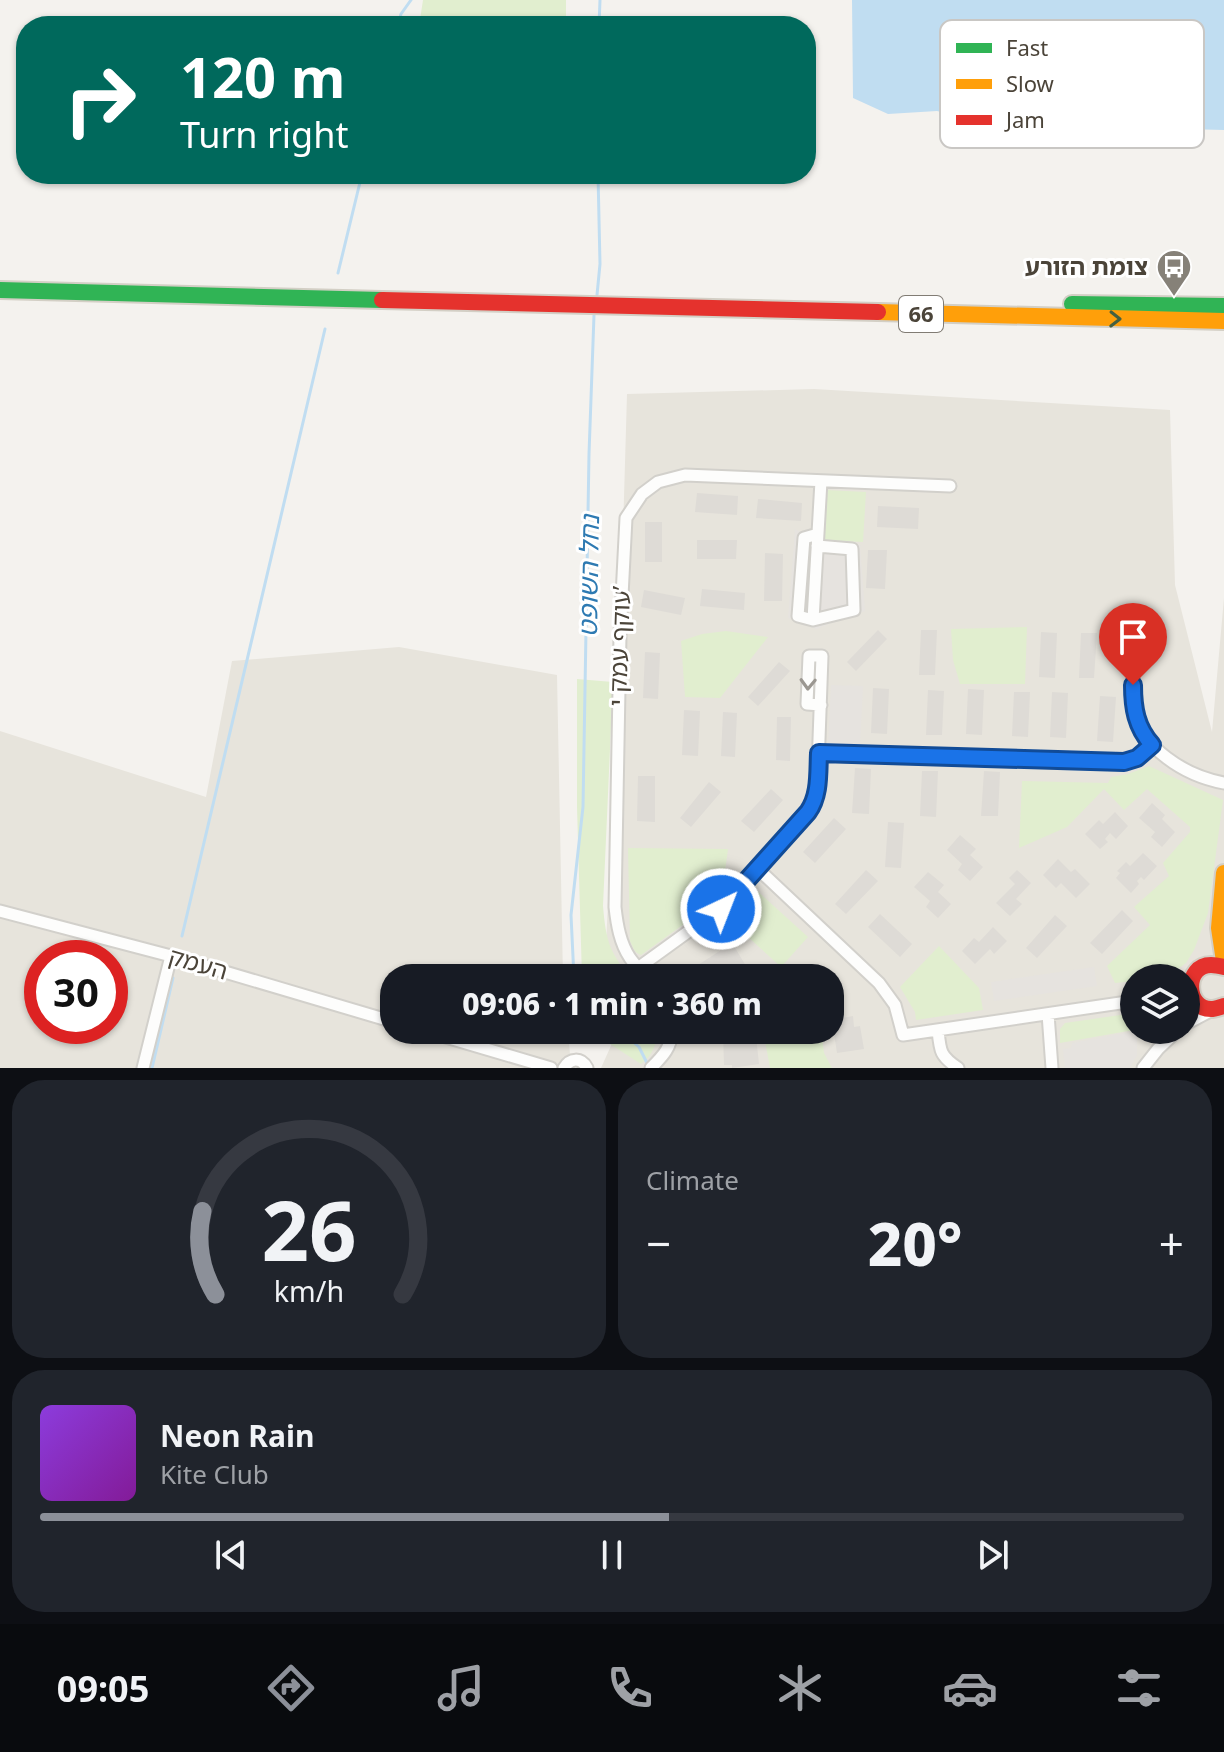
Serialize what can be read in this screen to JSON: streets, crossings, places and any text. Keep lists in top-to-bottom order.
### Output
{
  "streets": {
    "main road": ["66"],
    "street": ["עוקף עמק י’", "העמק"]
  },
  "water": ["נחל השופט"],
  "places": {
    "bus stop": ["צומת הזורע"]
  },
  "legend": ["Fast", "Slow", "Jam"],
  "page": {
    "turn": ["120 m", "Turn right"],
    "limit": "30",
    "trip": "09:06 · 1 min · 360 m",
    "tile": "Climate",
    "heat": ["−", "20°", "+"],
    "song": ["Neon Rain", "Kite Club"],
    "tabs": "09:05",
    "gauge": ["26", "km/h"]
  }
}
